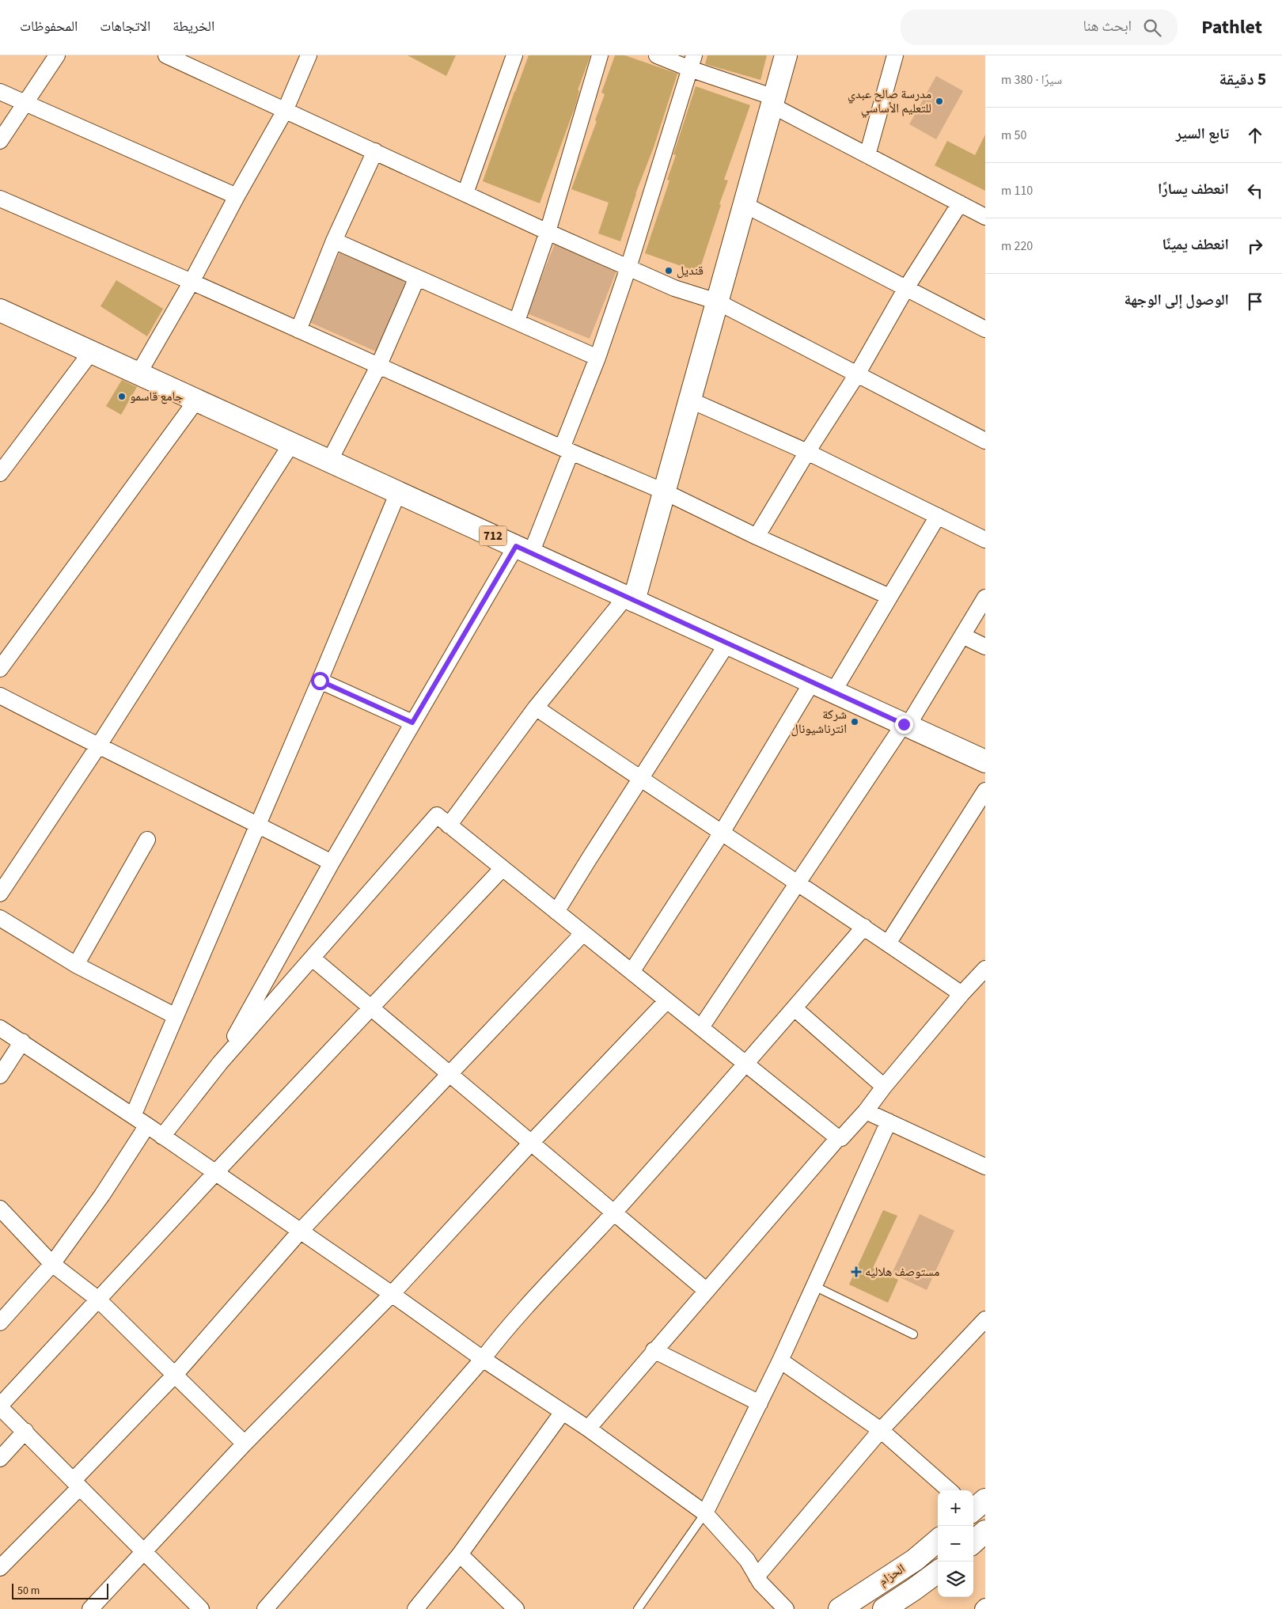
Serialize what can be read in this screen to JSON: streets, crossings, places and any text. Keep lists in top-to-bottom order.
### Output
{
  "streets": {
    "main road": ["712", "الحزام"]
  },
  "places": {
    "other": [
      "مدرسة صالح عبدي للتعليم الأساسي",
      "قنديل",
      "جامع قاسمو",
      "شركة انترناشيونال"
    ],
    "health": ["مستوصف هلاليه"]
  },
  "scale_bar": "50 m",
  "page": {
    "header": "Pathlet",
    "search": "ابحث هنا",
    "nav": ["الخريطة", "الاتجاهات", "المحفوظات"],
    "heading": ["5 دقيقة", "سيرًا · 380 m"],
    "list": [
      ["تابع السير", "50 m"],
      ["انعطف يسارًا", "110 m"],
      ["انعطف يمينًا", "220 m"],
      "الوصول إلى الوجهة"
    ],
    "map_buttons": ["+", "−"],
    "scale": "50 m"
  }
}
